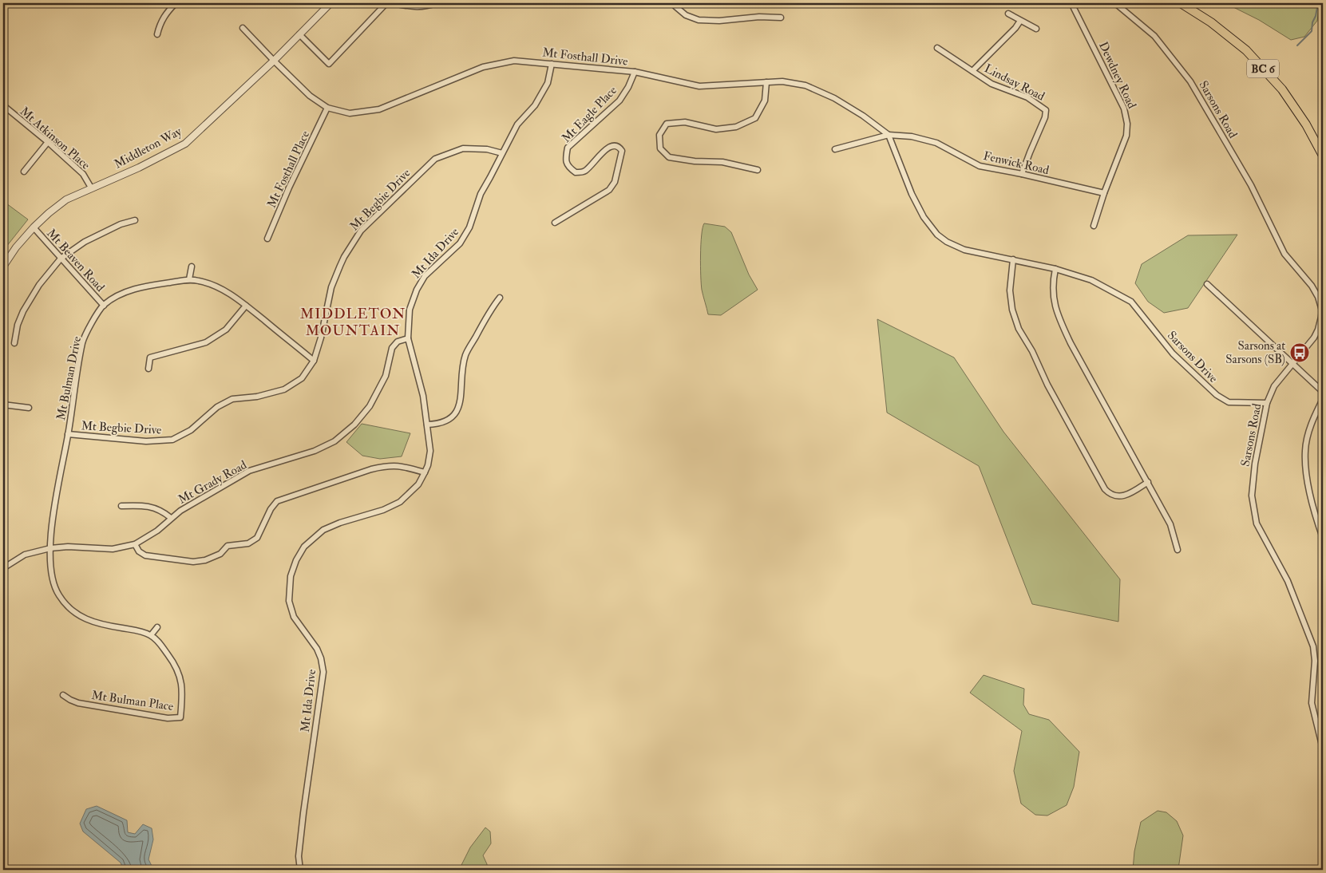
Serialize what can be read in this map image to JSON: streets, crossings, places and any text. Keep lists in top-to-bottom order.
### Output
{
  "streets": {
    "main road": ["BC 6"],
    "street": [
      "Mt Fosthall Drive",
      "Dewdney Road",
      "Lindsay Road",
      "Sarsons Road",
      "Mt Eagle Place",
      "Mt Atkinson Place",
      "Middleton Way",
      "Fenwick Road",
      "Mt Fosthall Place",
      "Mt Begbie Drive",
      "Mt Ida Drive",
      "Mt Beaven Road",
      "Sarsons Drive",
      "Mt Bulman Drive",
      "Mt Grady Road",
      "Mt Bulman Place"
    ]
  },
  "crossings": [
    ["Mt Fosthall Drive", "Mt Eagle Place"],
    ["Mt Fosthall Drive", "Middleton Way"],
    ["Mt Fosthall Drive", "Fenwick Road"],
    ["Mt Fosthall Drive", "Mt Fosthall Place"],
    ["Mt Fosthall Drive", "Mt Ida Drive"],
    ["Mt Fosthall Drive", "Sarsons Drive"],
    ["Dewdney Road", "Fenwick Road"],
    ["Lindsay Road", "Fenwick Road"],
    ["Sarsons Road", "Sarsons Drive"],
    ["Mt Atkinson Place", "Middleton Way"],
    ["Middleton Way", "Mt Beaven Road"],
    ["Fenwick Road", "Sarsons Drive"],
    ["Mt Begbie Drive", "Mt Ida Drive"],
    ["Mt Begbie Drive", "Mt Bulman Drive"],
    ["Mt Ida Drive", "Mt Grady Road"],
    ["Mt Beaven Road", "Mt Bulman Drive"],
    ["Mt Bulman Drive", "Mt Grady Road"]
  ],
  "districts": ["MIDDLETON MOUNTAIN"],
  "places": {
    "bus stop": ["Sarsons at Sarsons (SB)"]
  }
}
